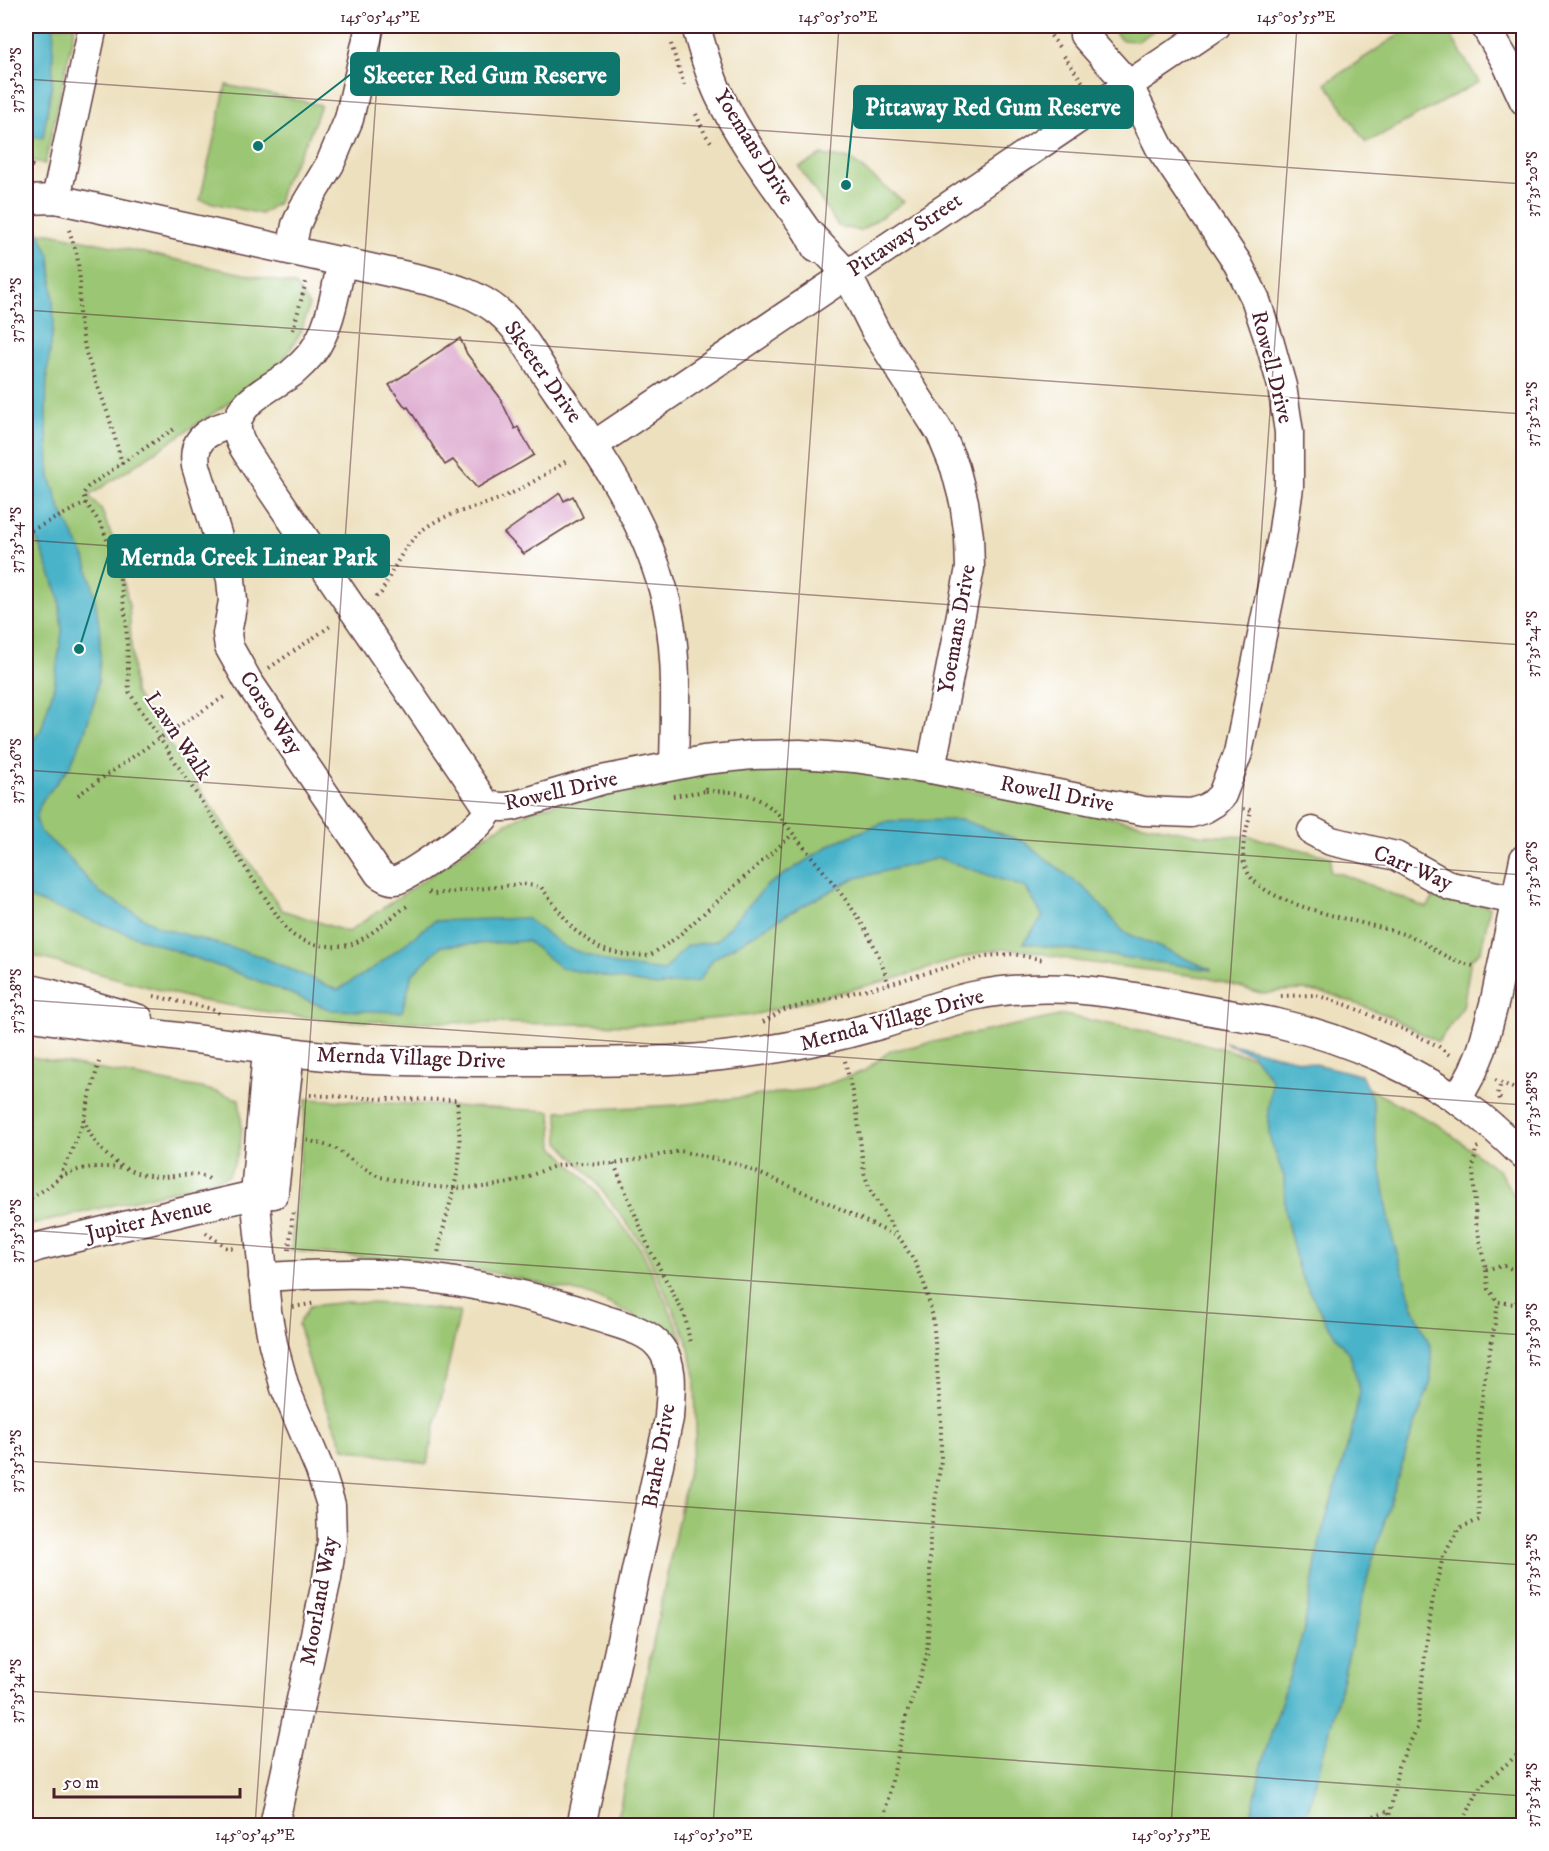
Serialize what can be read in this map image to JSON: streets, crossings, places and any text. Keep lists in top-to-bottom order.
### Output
{
  "streets": {
    "street": [
      "Yoemans Drive",
      "Pittaway Street",
      "Rowell Drive",
      "Skeeter Drive",
      "Corso Way",
      "Carr Way",
      "Mernda Village Drive",
      "Jupiter Avenue",
      "Brahe Drive",
      "Moorland Way"
    ],
    "path": ["Lawn Walk"]
  },
  "crossings": [
    ["Yoemans Drive", "Pittaway Street"],
    ["Yoemans Drive", "Rowell Drive"],
    ["Pittaway Street", "Rowell Drive"],
    ["Pittaway Street", "Skeeter Drive"],
    ["Rowell Drive", "Skeeter Drive"],
    ["Rowell Drive", "Corso Way"],
    ["Mernda Village Drive", "Moorland Way"],
    ["Jupiter Avenue", "Moorland Way"],
    ["Brahe Drive", "Moorland Way"]
  ],
  "places": ["Skeeter Red Gum Reserve", "Pittaway Red Gum Reserve", "Mernda Creek Linear Park"],
  "scale_bar": "50 m",
  "coordinates": [
    "145°05'45\"E",
    "145°05'50\"E",
    "145°05'55\"E",
    "37°35'20\"S",
    "37°35'22\"S",
    "37°35'24\"S",
    "37°35'26\"S",
    "37°35'28\"S",
    "37°35'30\"S",
    "37°35'32\"S",
    "37°35'34\"S"
  ]
}
